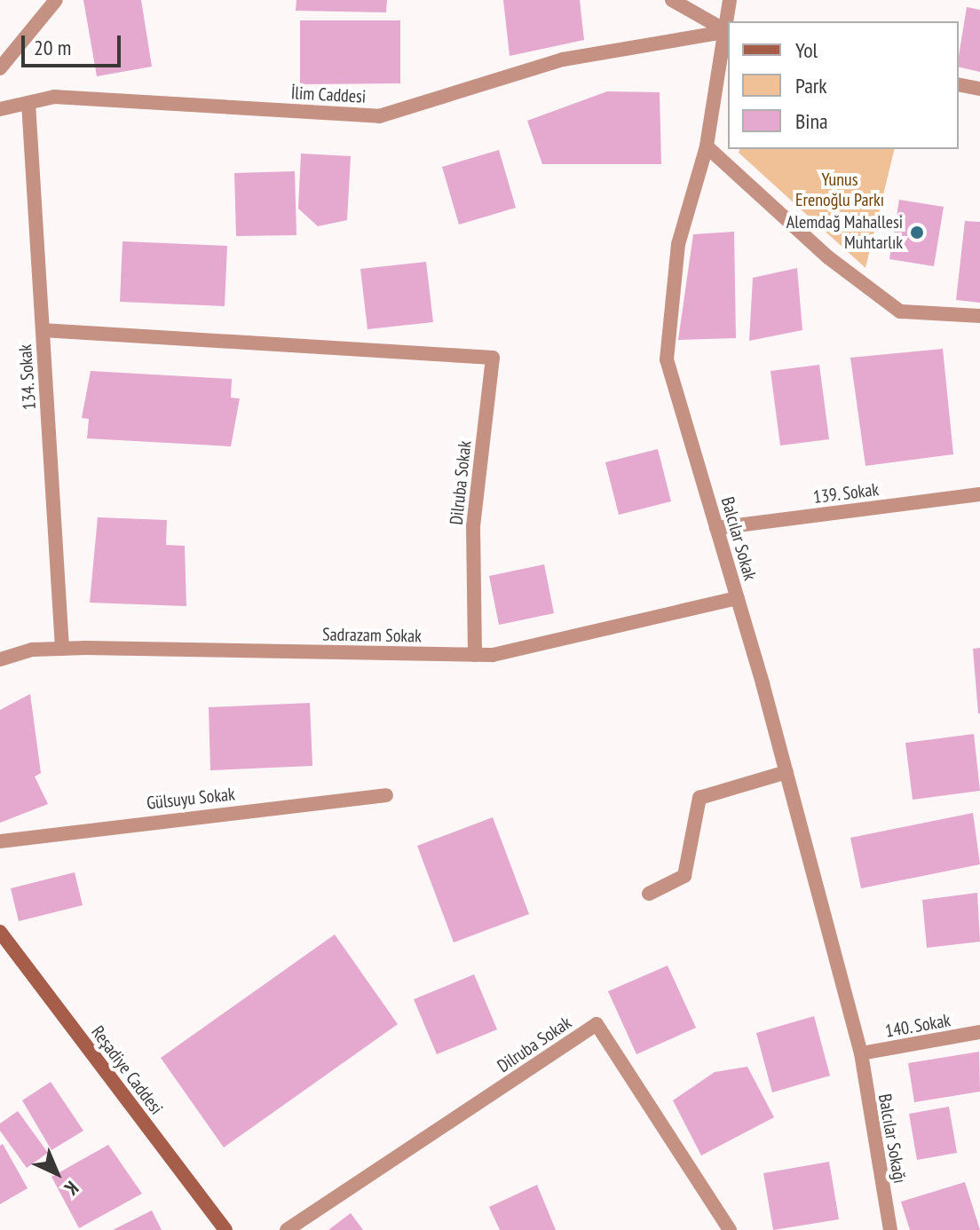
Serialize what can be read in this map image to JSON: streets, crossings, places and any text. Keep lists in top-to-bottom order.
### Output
{
  "streets": {
    "main road": ["Reşadiye Caddesi"],
    "street": [
      "İlim Caddesi",
      "134. Sokak",
      "Dilruba Sokak",
      "139. Sokak",
      "Balcılar Sokak",
      "Sadrazam Sokak",
      "Gülsuyu Sokak",
      "140. Sokak",
      "Balcılar Sokağı"
    ]
  },
  "crossings": [
    ["İlim Caddesi", "134. Sokak"],
    ["İlim Caddesi", "Balcılar Sokak"],
    ["134. Sokak", "Dilruba Sokak"],
    ["134. Sokak", "Sadrazam Sokak"],
    ["Dilruba Sokak", "Sadrazam Sokak"],
    ["139. Sokak", "Balcılar Sokak"],
    ["Balcılar Sokak", "Sadrazam Sokak"],
    ["Balcılar Sokak", "140. Sokak"],
    ["Balcılar Sokak", "Balcılar Sokağı"],
    ["140. Sokak", "Balcılar Sokağı"]
  ],
  "parks": ["Yunus Erenoğlu Parkı"],
  "places": ["Alemdağ Mahallesi Muhtarlık"],
  "legend": ["Yol", "Park", "Bina"],
  "scale_bar": "20 m",
  "north": "bottom right"
}
